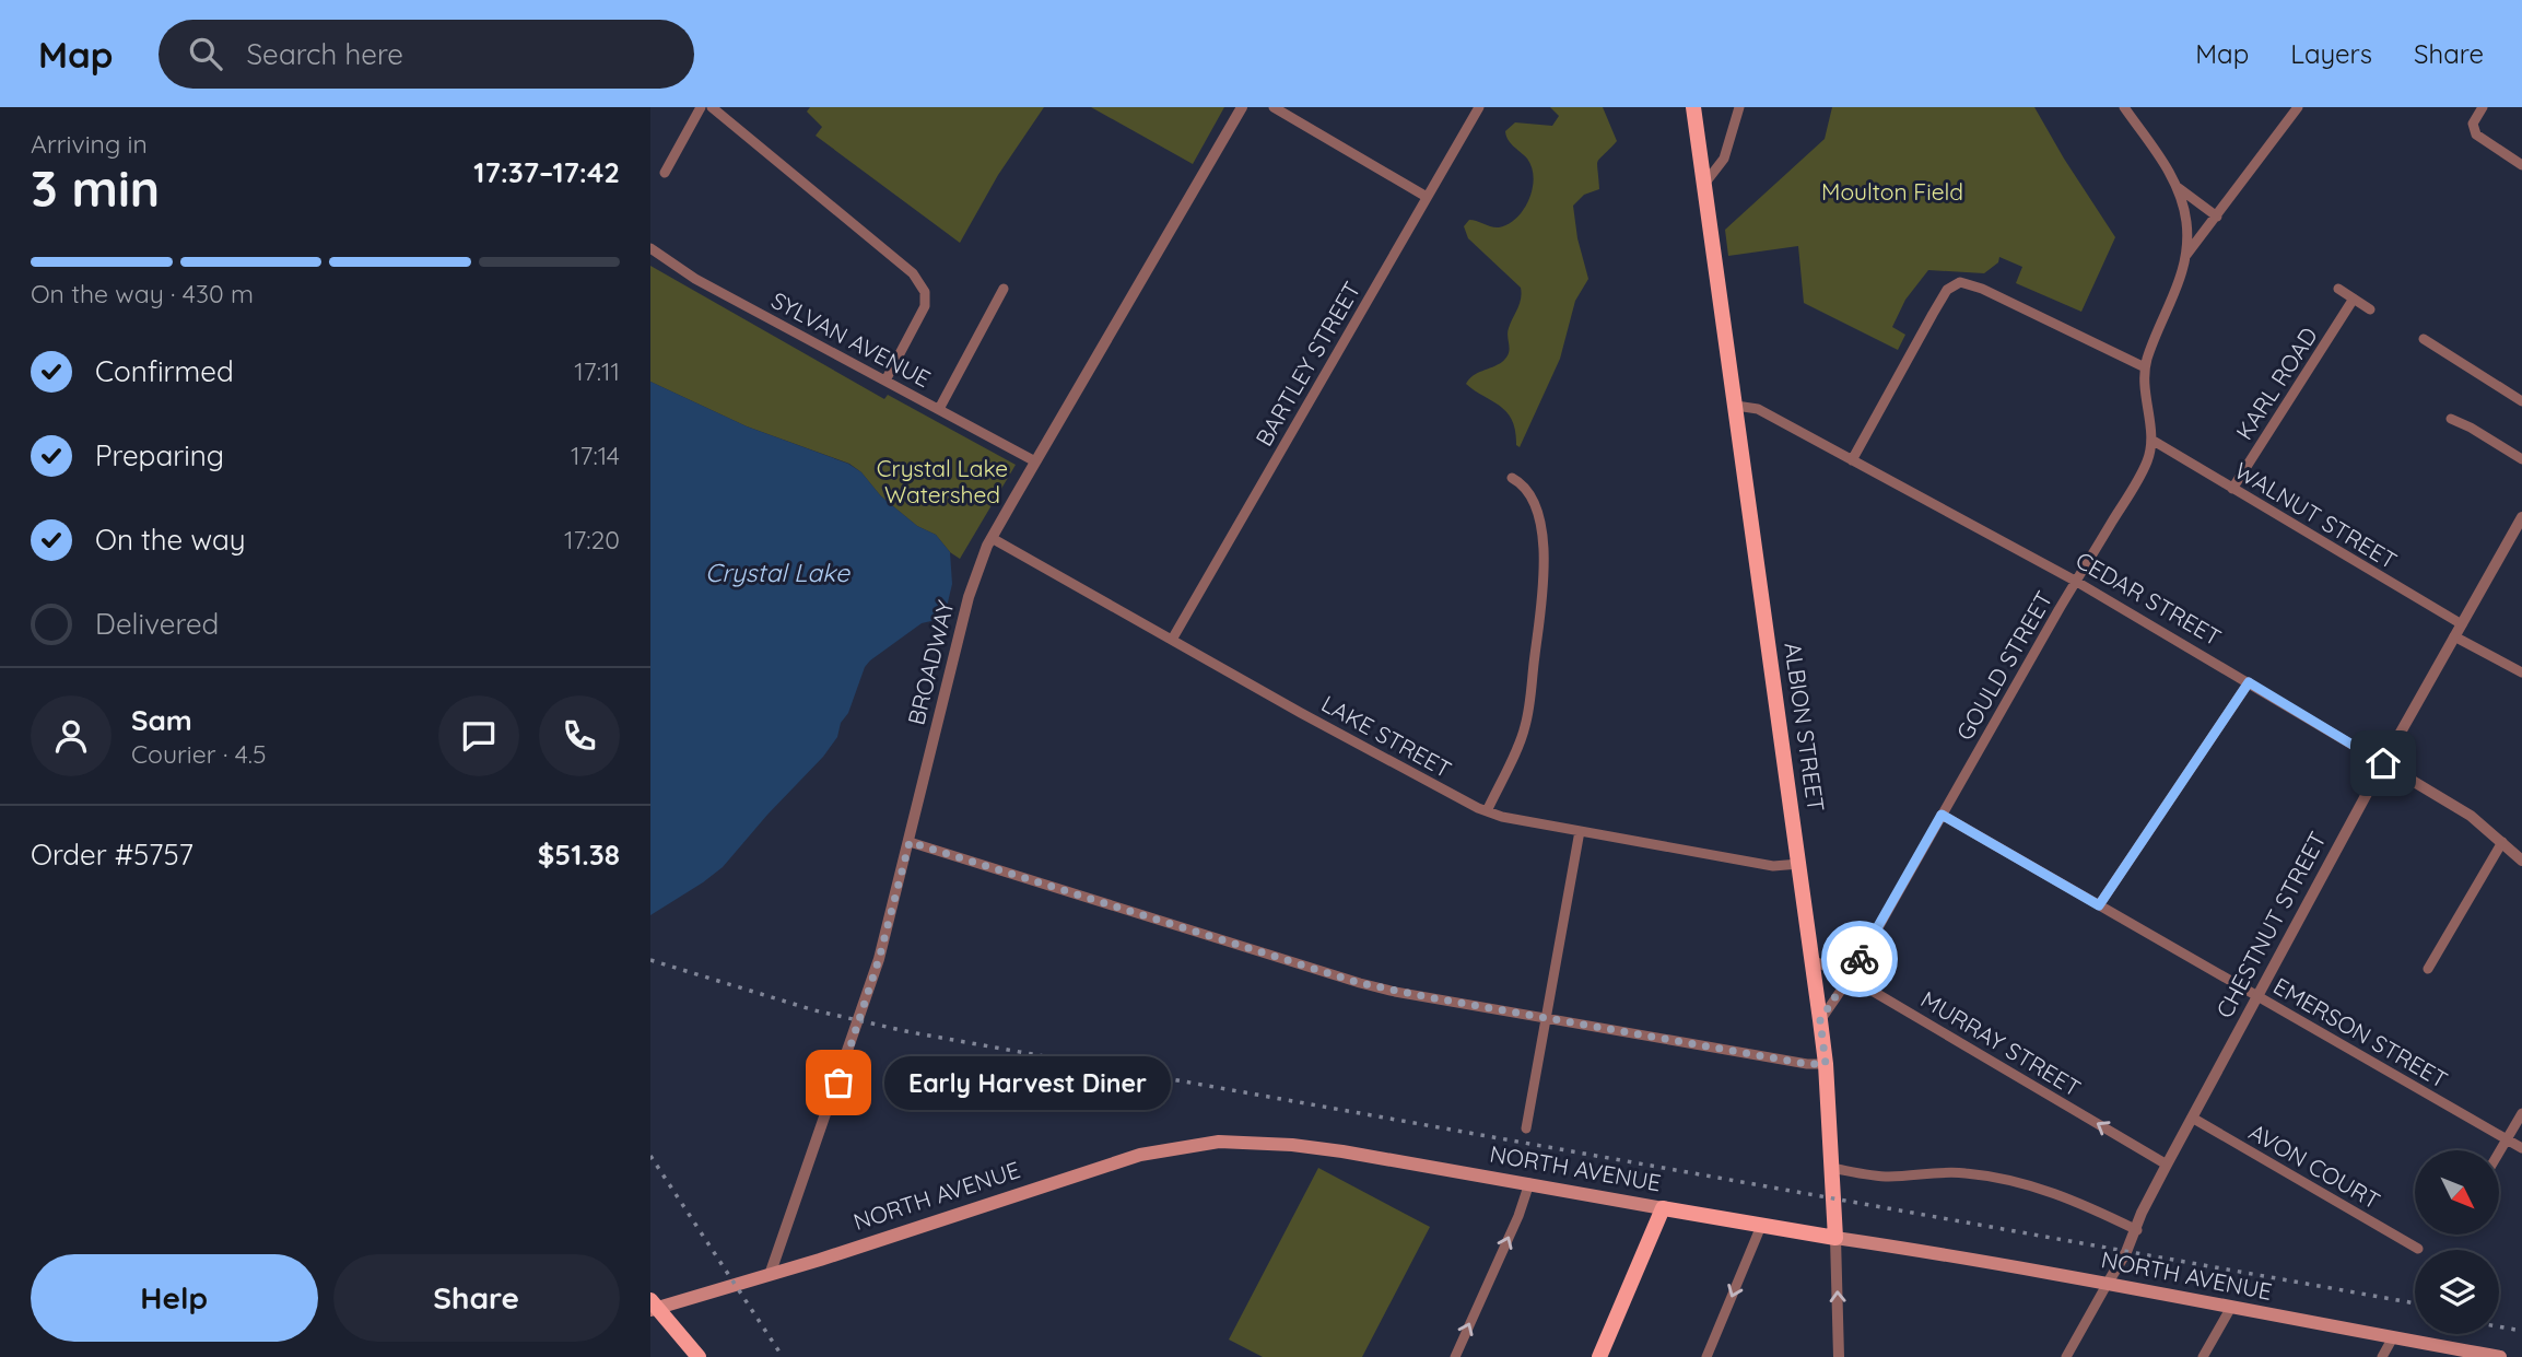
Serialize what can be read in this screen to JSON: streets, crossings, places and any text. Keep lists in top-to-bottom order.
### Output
{
  "streets": {
    "main road": ["ALBION STREET", "NORTH AVENUE"],
    "street": [
      "SYLVAN AVENUE",
      "BARTLEY STREET",
      "KARL ROAD",
      "WALNUT STREET",
      "CEDAR STREET",
      "BROADWAY",
      "GOULD STREET",
      "LAKE STREET",
      "CHESTNUT STREET",
      "EMERSON STREET",
      "MURRAY STREET",
      "AVON COURT"
    ]
  },
  "crossings": [
    ["SYLVAN AVENUE", "BROADWAY"],
    ["BARTLEY STREET", "LAKE STREET"],
    ["KARL ROAD", "WALNUT STREET"],
    ["WALNUT STREET", "GOULD STREET"],
    ["WALNUT STREET", "CHESTNUT STREET"],
    ["CEDAR STREET", "GOULD STREET"],
    ["CEDAR STREET", "ALBION STREET"],
    ["CEDAR STREET", "CHESTNUT STREET"],
    ["BROADWAY", "LAKE STREET"],
    ["BROADWAY", "NORTH AVENUE"],
    ["GOULD STREET", "ALBION STREET"],
    ["GOULD STREET", "EMERSON STREET"],
    ["GOULD STREET", "MURRAY STREET"],
    ["ALBION STREET", "LAKE STREET"],
    ["ALBION STREET", "MURRAY STREET"],
    ["ALBION STREET", "NORTH AVENUE"],
    ["CHESTNUT STREET", "EMERSON STREET"],
    ["CHESTNUT STREET", "MURRAY STREET"],
    ["CHESTNUT STREET", "AVON COURT"],
    ["CHESTNUT STREET", "NORTH AVENUE"]
  ],
  "one_way": ["MURRAY STREET"],
  "water": ["Crystal Lake"],
  "parks": ["Moulton Field", "Crystal Lake Watershed"],
  "places": ["Early Harvest Diner"],
  "north": "bottom right",
  "page": {
    "header": "Map",
    "search": "Search here",
    "nav": ["Map", "Layers", "Share"],
    "heading": ["3 min", "Arriving in", "17:37–17:42"],
    "panel": [
      "Sam",
      "Courier · 4.5",
      "Order #5757",
      "$51.38"
    ],
    "bar": "On the way · 430 m",
    "list": [
      ["Confirmed", "17:11"],
      ["Preparing", "17:14"],
      ["On the way", "17:20"],
      "Delivered"
    ],
    "bubble": "Early Harvest Diner",
    "buttons": ["Help", "Share"]
  }
}
